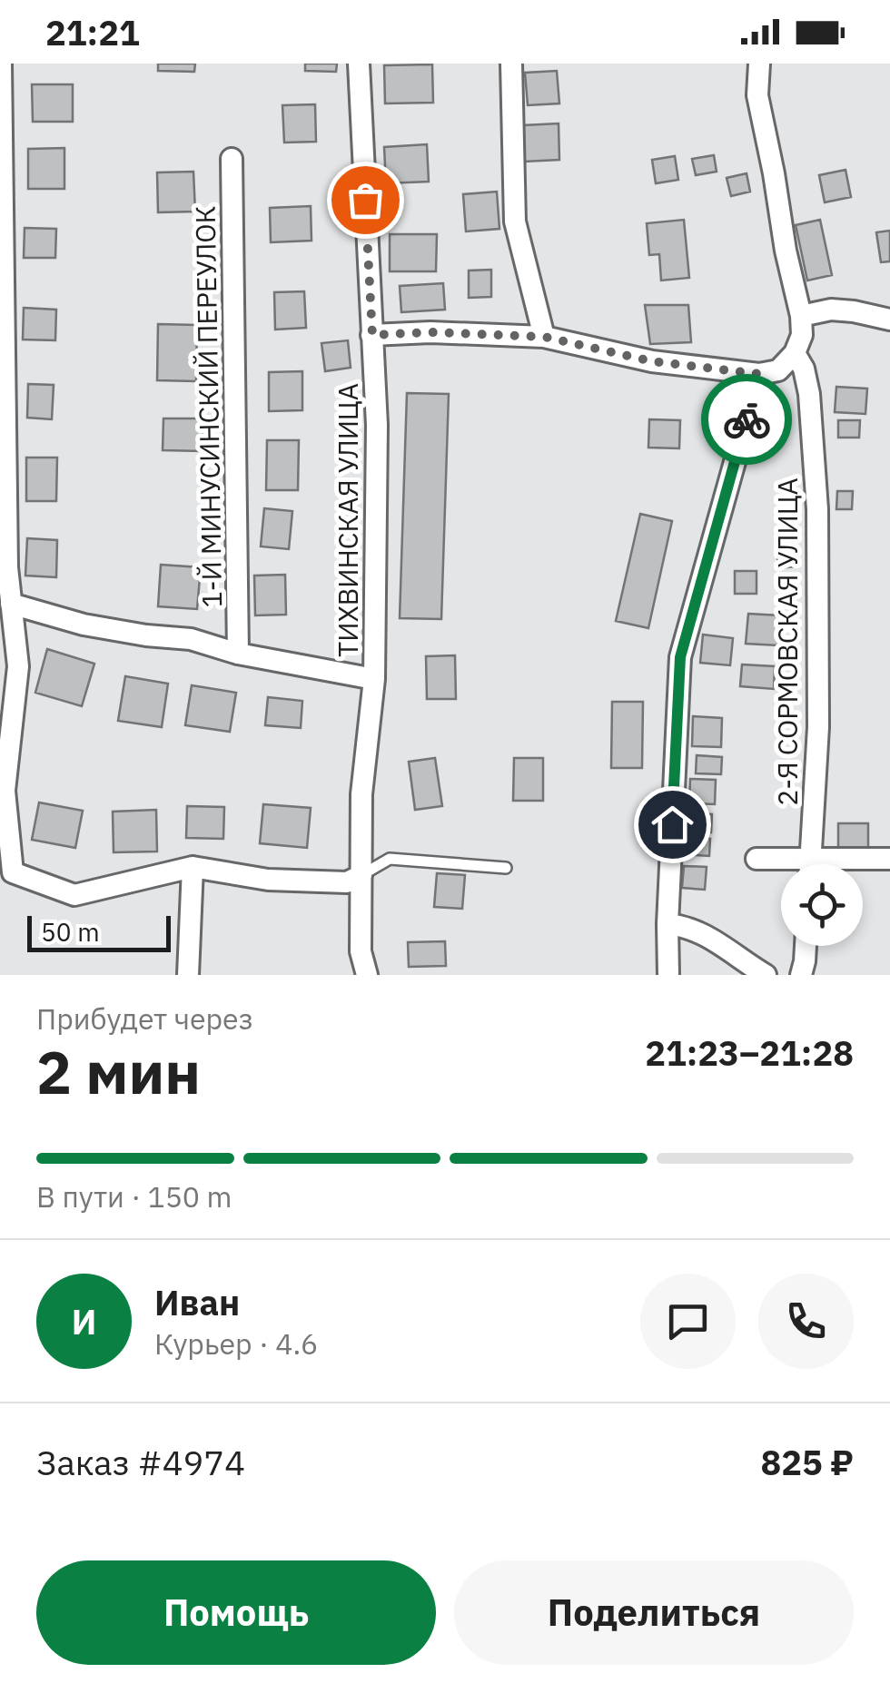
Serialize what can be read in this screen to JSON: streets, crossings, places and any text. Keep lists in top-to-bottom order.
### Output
{
  "streets": {
    "street": ["1-Й МИНУСИНСКИЙ ПЕРЕУЛОК", "ТИХВИНСКАЯ УЛИЦА", "2-Я СОРМОВСКАЯ УЛИЦА"]
  },
  "scale_bar": "50 m",
  "page": {
    "status": "21:21",
    "scale": "50 m",
    "heading": ["2 мин", "Прибудет через", "21:23–21:28"],
    "panel": [
      "Иван",
      "Курьер · 4.6",
      "Заказ #4974",
      "825 ₽"
    ],
    "bar": "В пути · 150 m",
    "round": "И",
    "buttons": ["Помощь", "Поделиться"]
  }
}
